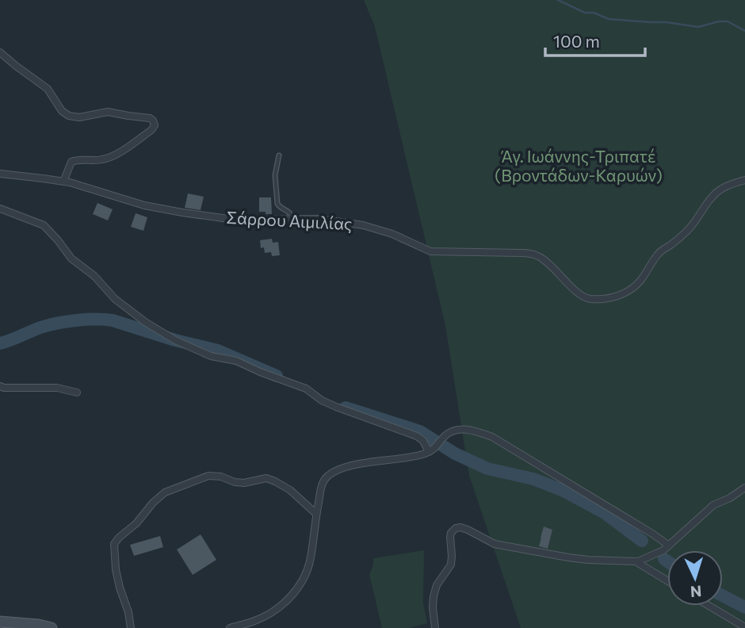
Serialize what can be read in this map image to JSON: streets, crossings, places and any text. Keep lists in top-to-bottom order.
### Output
{
  "streets": {
    "street": ["Σάρρου Αιμιλίας"]
  },
  "parks": ["Άγ. Ιωάννης-Τριπατέ (Βροντάδων-Καρυών)"],
  "scale_bar": "100 m",
  "north": "bottom"
}
